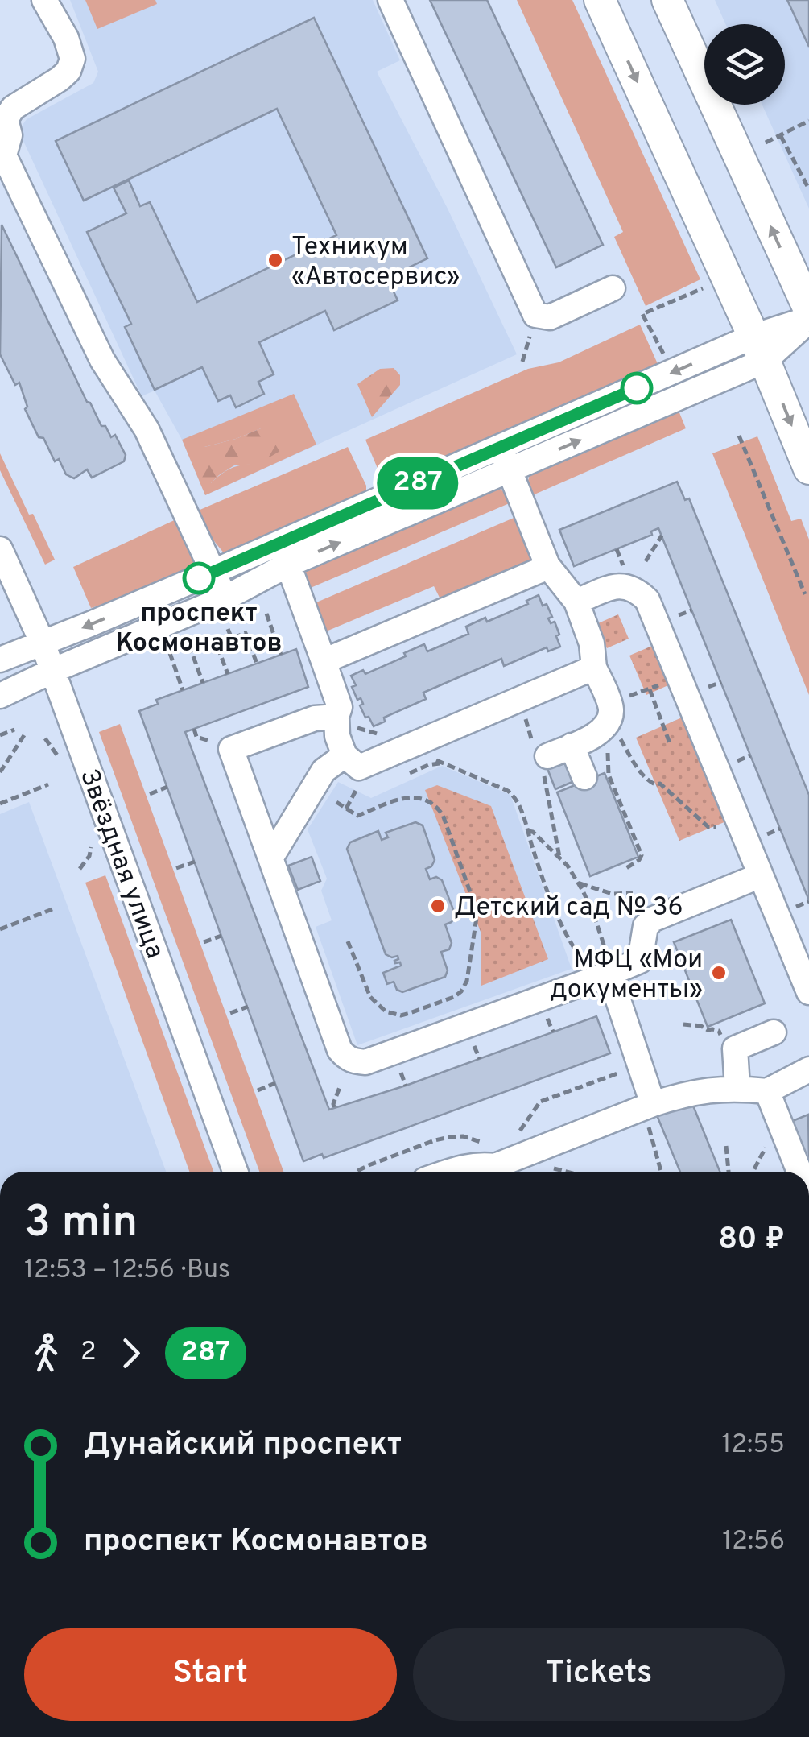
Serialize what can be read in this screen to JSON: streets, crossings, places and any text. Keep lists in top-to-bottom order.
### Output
{
  "streets": {
    "street": ["Звёздная улица"]
  },
  "places": [
    "Техникум «Автосервис»",
    "проспект Космонавтов",
    "Детский сад № 36",
    "МФЦ «Мои документы»"
  ],
  "lines": ["bus line 287"],
  "page": {
    "on_map": "287",
    "heading": ["3 min", "12:53 – 12:56 · Bus", "80 ₽"],
    "legs": ["2", "287"],
    "list": [
      {
        "name": "Дунайский проспект",
        "value": "12:55"
      },
      {
        "name": "проспект Космонавтов",
        "value": "12:56"
      }
    ],
    "buttons": ["Start", "Tickets"]
  }
}
